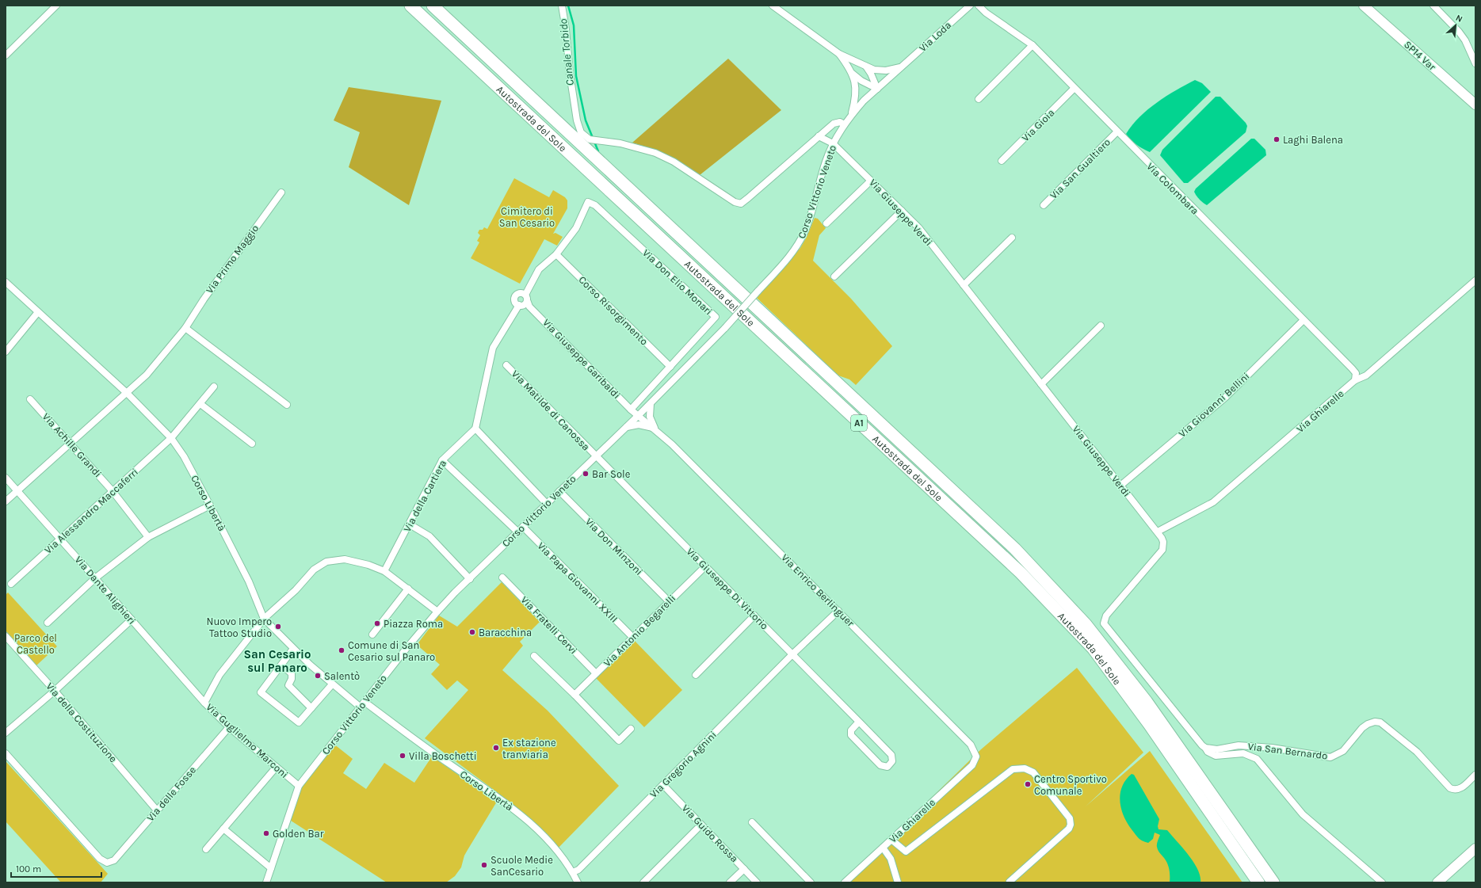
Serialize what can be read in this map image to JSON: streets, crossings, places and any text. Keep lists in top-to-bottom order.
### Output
{
  "streets": {
    "highway": ["Autostrada del Sole", "A1"],
    "main road": ["SP14 Var"],
    "street": [
      "Via Loda",
      "Via Gioia",
      "Via San Gualtiero",
      "Via Colombara",
      "Corso Vittorio Veneto",
      "Via Giuseppe Verdi",
      "Via Primo Maggio",
      "Via Don Elio Monari",
      "Corso Risorgimento",
      "Via Giuseppe Garibaldi",
      "Via Giovanni Bellini",
      "Via Matilde di Canossa",
      "Via Ghiarelle",
      "Via Achille Grandi",
      "Via della Cartiera",
      "Corso Libertà",
      "Via Alessandro Maccaferri",
      "Via Don Minzoni",
      "Via Papa Giovanni XXIII",
      "Via Giuseppe Di Vittorio",
      "Via Dante Alighieri",
      "Via Enrico Berlinguer",
      "Via Fratelli Cervi",
      "Via Antonio Begarelli",
      "Via della Costituzione",
      "Via Guglielmo Marconi",
      "Via San Bernardo",
      "Via Gregorio Agnini",
      "Via delle Fosse",
      "Via Guido Rossa"
    ]
  },
  "crossings": [
    ["Via Loda", "Corso Vittorio Veneto"],
    ["Via Gioia", "Via Colombara"],
    ["Via San Gualtiero", "Via Colombara"],
    ["Via Colombara", "Via Giovanni Bellini"],
    ["Via Colombara", "Via Ghiarelle"],
    ["Corso Vittorio Veneto", "Via Giuseppe Verdi"],
    ["Corso Vittorio Veneto", "Via Giuseppe Garibaldi"],
    ["Corso Vittorio Veneto", "Via Matilde di Canossa"],
    ["Corso Vittorio Veneto", "Corso Libertà"],
    ["Corso Vittorio Veneto", "Via Don Minzoni"],
    ["Corso Vittorio Veneto", "Via Papa Giovanni XXIII"],
    ["Corso Vittorio Veneto", "Via Giuseppe Di Vittorio"],
    ["Corso Vittorio Veneto", "Via Enrico Berlinguer"],
    ["Corso Vittorio Veneto", "Via Guglielmo Marconi"],
    ["Via Giuseppe Verdi", "Via Giovanni Bellini"],
    ["Via Giuseppe Verdi", "Via Ghiarelle"],
    ["Via Giuseppe Verdi", "Via San Bernardo"],
    ["Via Primo Maggio", "Via Achille Grandi"],
    ["Via Primo Maggio", "Corso Libertà"],
    ["Via Primo Maggio", "Via Dante Alighieri"],
    ["Via Don Elio Monari", "Corso Risorgimento"],
    ["Via Don Elio Monari", "Via Giuseppe Garibaldi"],
    ["Via Giuseppe Garibaldi", "Via Enrico Berlinguer"],
    ["Via Matilde di Canossa", "Via Giuseppe Di Vittorio"],
    ["Via Ghiarelle", "Via Enrico Berlinguer"],
    ["Via Achille Grandi", "Via Alessandro Maccaferri"],
    ["Via della Cartiera", "Via Guglielmo Marconi"],
    ["Corso Libertà", "Via Alessandro Maccaferri"],
    ["Corso Libertà", "Via Guglielmo Marconi"],
    ["Corso Libertà", "Via Gregorio Agnini"],
    ["Via Alessandro Maccaferri", "Via Dante Alighieri"],
    ["Via Don Minzoni", "Via Antonio Begarelli"],
    ["Via Papa Giovanni XXIII", "Via Antonio Begarelli"],
    ["Via Giuseppe Di Vittorio", "Via Antonio Begarelli"],
    ["Via Giuseppe Di Vittorio", "Via Gregorio Agnini"],
    ["Via Dante Alighieri", "Via Guglielmo Marconi"],
    ["Via Enrico Berlinguer", "Via Gregorio Agnini"],
    ["Via Fratelli Cervi", "Via Antonio Begarelli"],
    ["Via della Costituzione", "Via delle Fosse"],
    ["Via Guglielmo Marconi", "Via delle Fosse"],
    ["Via Gregorio Agnini", "Via Guido Rossa"]
  ],
  "districts": ["San Cesario sul Panaro"],
  "water": ["Canale Torbido"],
  "parks": ["Cimitero di San Cesario", "Parco del Castello"],
  "places": [
    "Laghi Balena",
    "Bar Sole",
    "Piazza Roma",
    "Nuovo Impero Tattoo Studio",
    "Baracchina",
    "Comune di San Cesario sul Panaro",
    "Salentò",
    "Ex stazione tranviaria",
    "Villa Boschetti",
    "Centro Sportivo Comunale",
    "Golden Bar",
    "Scuole Medie SanCesario"
  ],
  "scale_bar": "100 m",
  "north": "top right"
}
